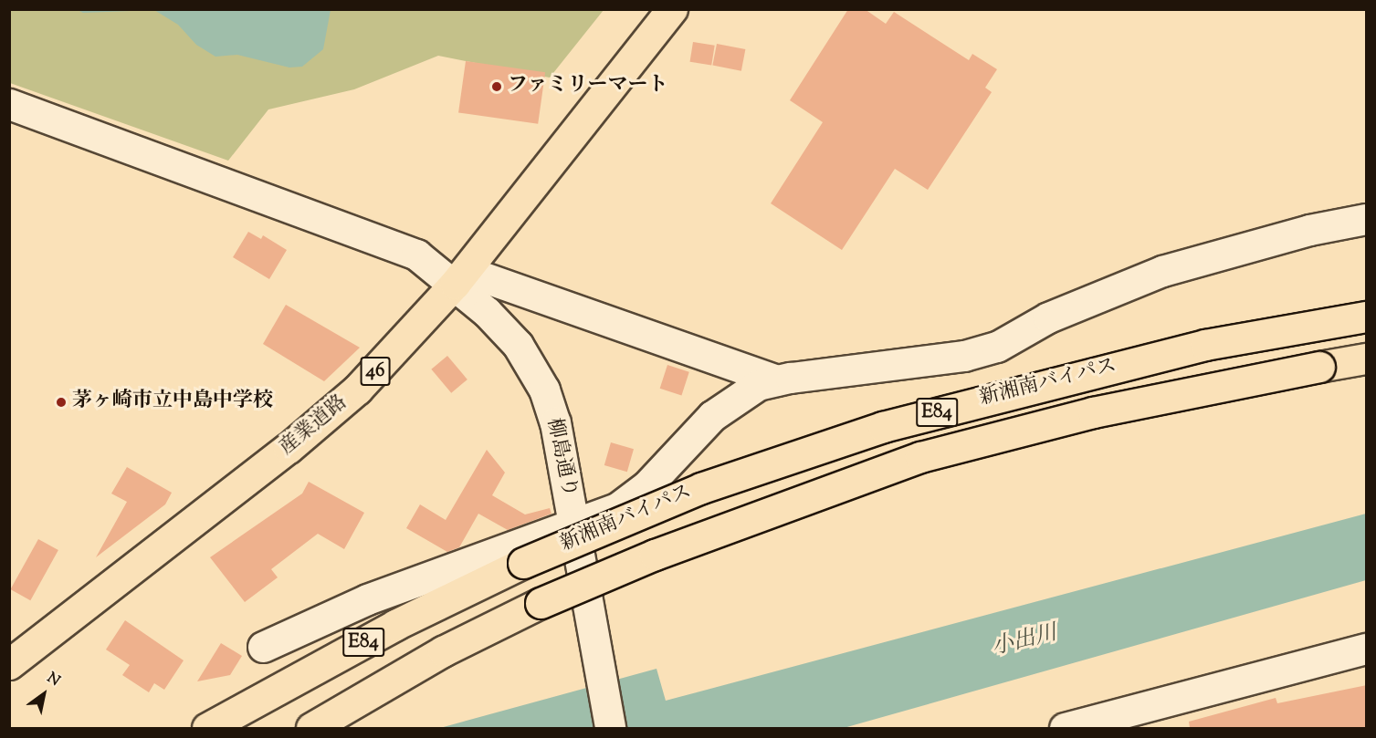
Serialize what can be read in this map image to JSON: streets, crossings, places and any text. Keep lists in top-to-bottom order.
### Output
{
  "streets": {
    "main road": [
      "46",
      "新湘南バイパス",
      "E84",
      "産業道路"
    ],
    "street": ["柳島通り"]
  },
  "crossings": [
    ["産業道路", "柳島通り"]
  ],
  "water": ["小出川"],
  "places": ["ファミリーマート", "茅ヶ崎市立中島中学校"],
  "north": "top right"
}
